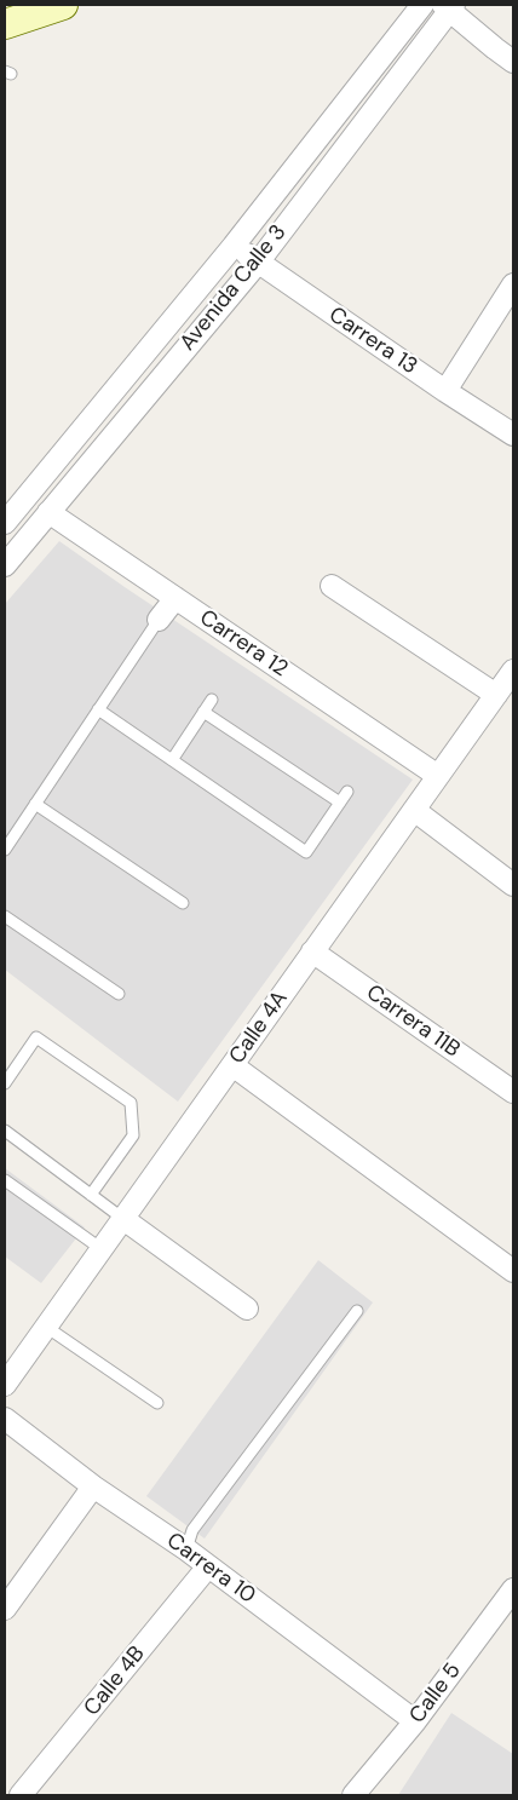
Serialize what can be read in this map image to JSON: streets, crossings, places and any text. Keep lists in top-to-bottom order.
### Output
{
  "streets": {
    "street": [
      "Avenida Calle 3",
      "Carrera 13",
      "Carrera 12",
      "Carrera 11B",
      "Calle 4A",
      "Carrera 10",
      "Calle 4B",
      "Calle 5"
    ]
  },
  "crossings": [
    ["Avenida Calle 3", "Carrera 13"],
    ["Avenida Calle 3", "Carrera 12"],
    ["Carrera 12", "Calle 4A"],
    ["Carrera 11B", "Calle 4A"],
    ["Carrera 10", "Calle 4B"],
    ["Carrera 10", "Calle 5"]
  ]
}
